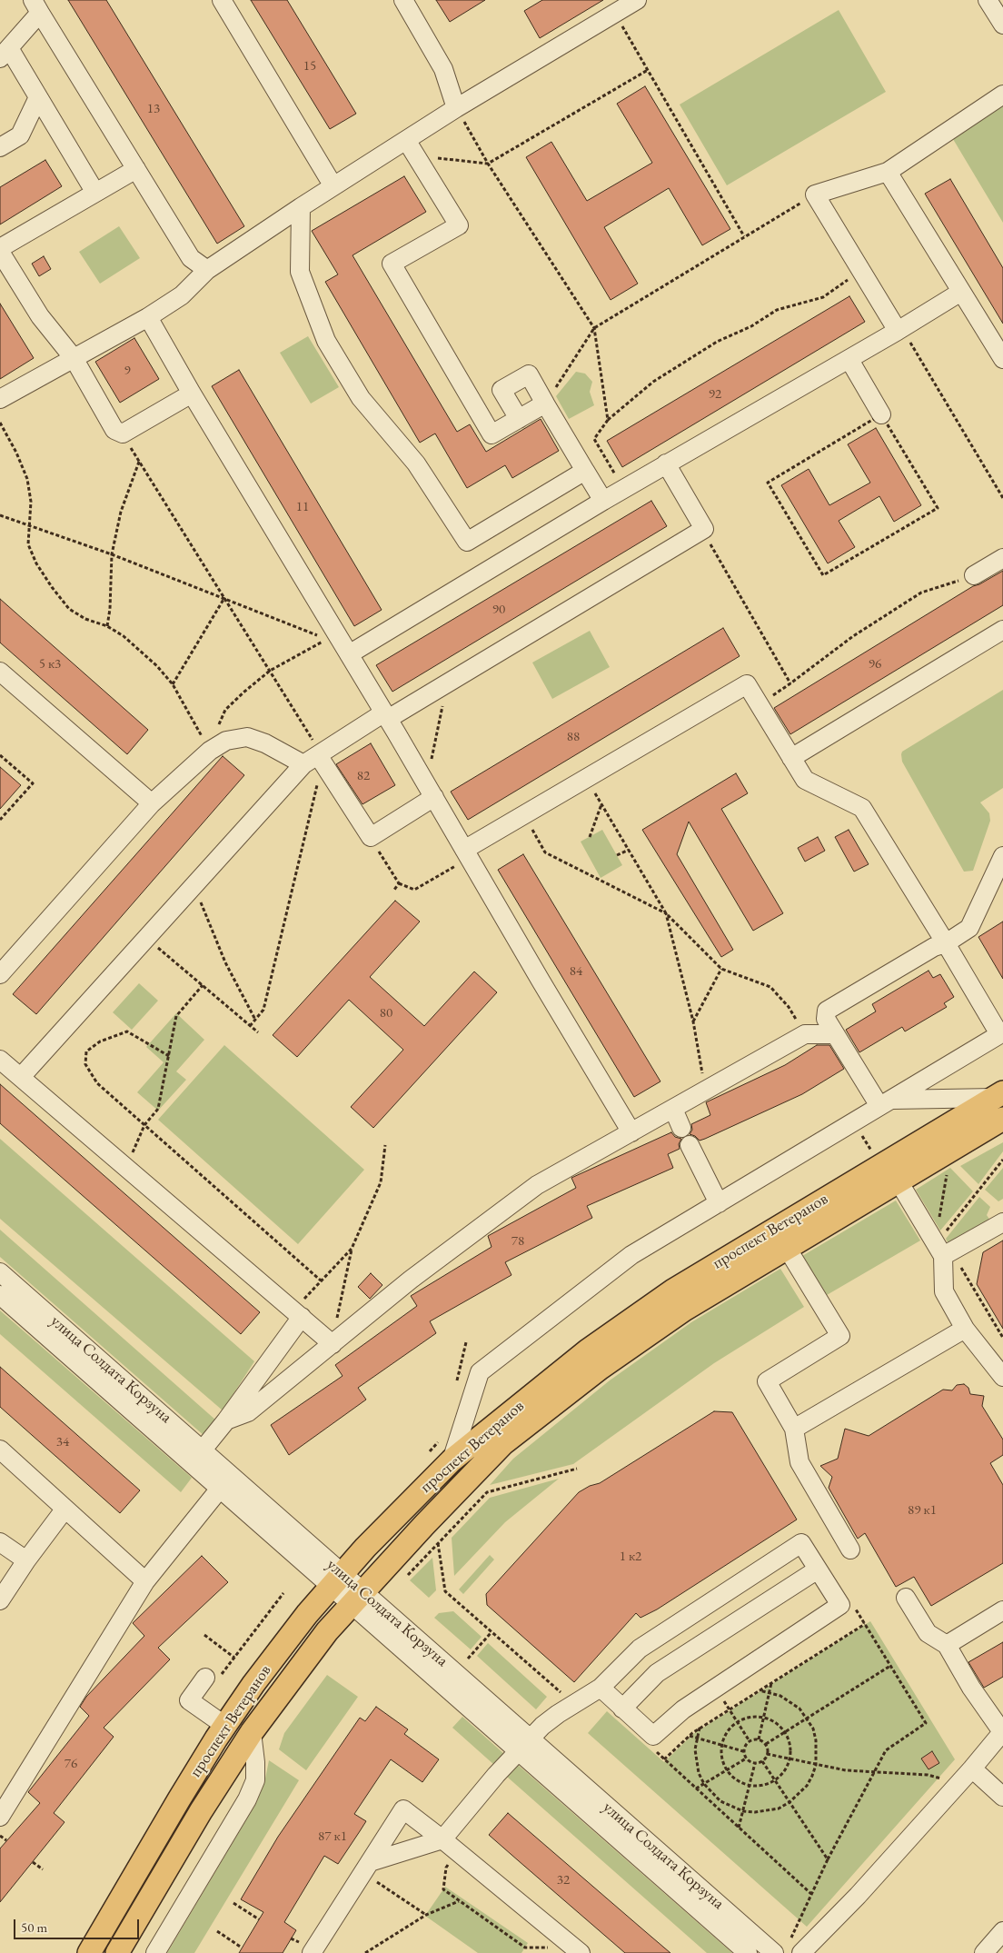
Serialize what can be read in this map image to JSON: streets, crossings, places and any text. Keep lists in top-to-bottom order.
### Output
{
  "streets": {
    "main road": ["проспект Ветеранов"],
    "street": ["улица Солдата Корзуна"]
  },
  "crossings": [
    ["проспект Ветеранов", "улица Солдата Корзуна"]
  ],
  "house_numbers": [
    "15",
    "13",
    "9",
    "92",
    "11",
    "90",
    "5 к3",
    "96",
    "88",
    "82",
    "84",
    "80",
    "78",
    "34",
    "89 к1",
    "1 к2",
    "76",
    "87 к1",
    "32"
  ],
  "scale_bar": "50 m"
}
